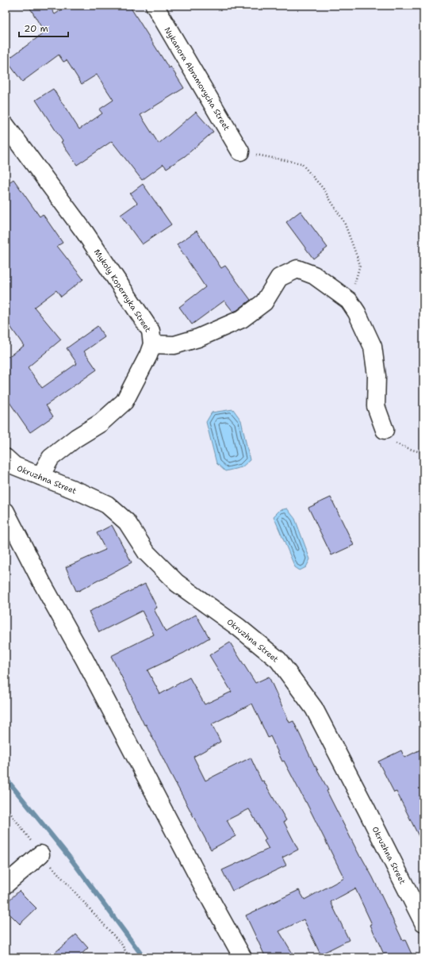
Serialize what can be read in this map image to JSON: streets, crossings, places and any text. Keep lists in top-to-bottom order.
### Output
{
  "streets": {
    "street": ["Nykanora Abramovycha Street", "Mykoly Kopernyka Street", "Okruzhna Street"]
  },
  "scale_bar": "20 m"
}
